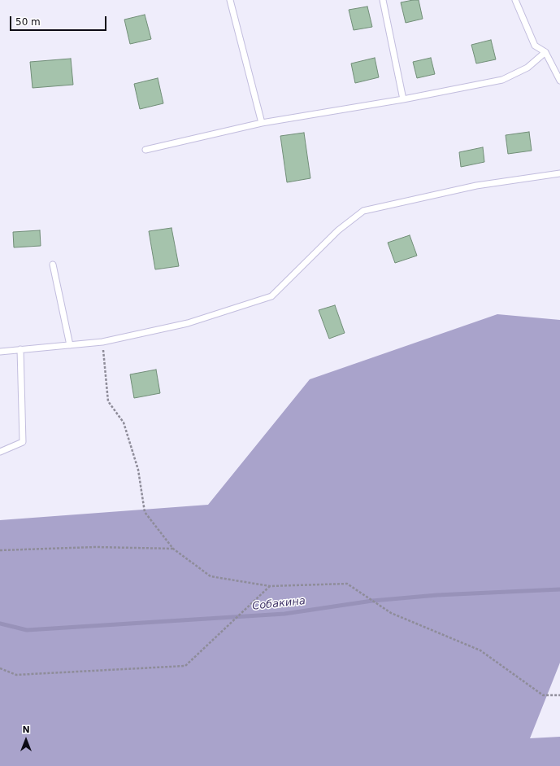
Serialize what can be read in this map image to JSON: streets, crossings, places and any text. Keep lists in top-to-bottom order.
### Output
{
  "water": ["Собакина"],
  "scale_bar": "50 m",
  "north": "top"
}
